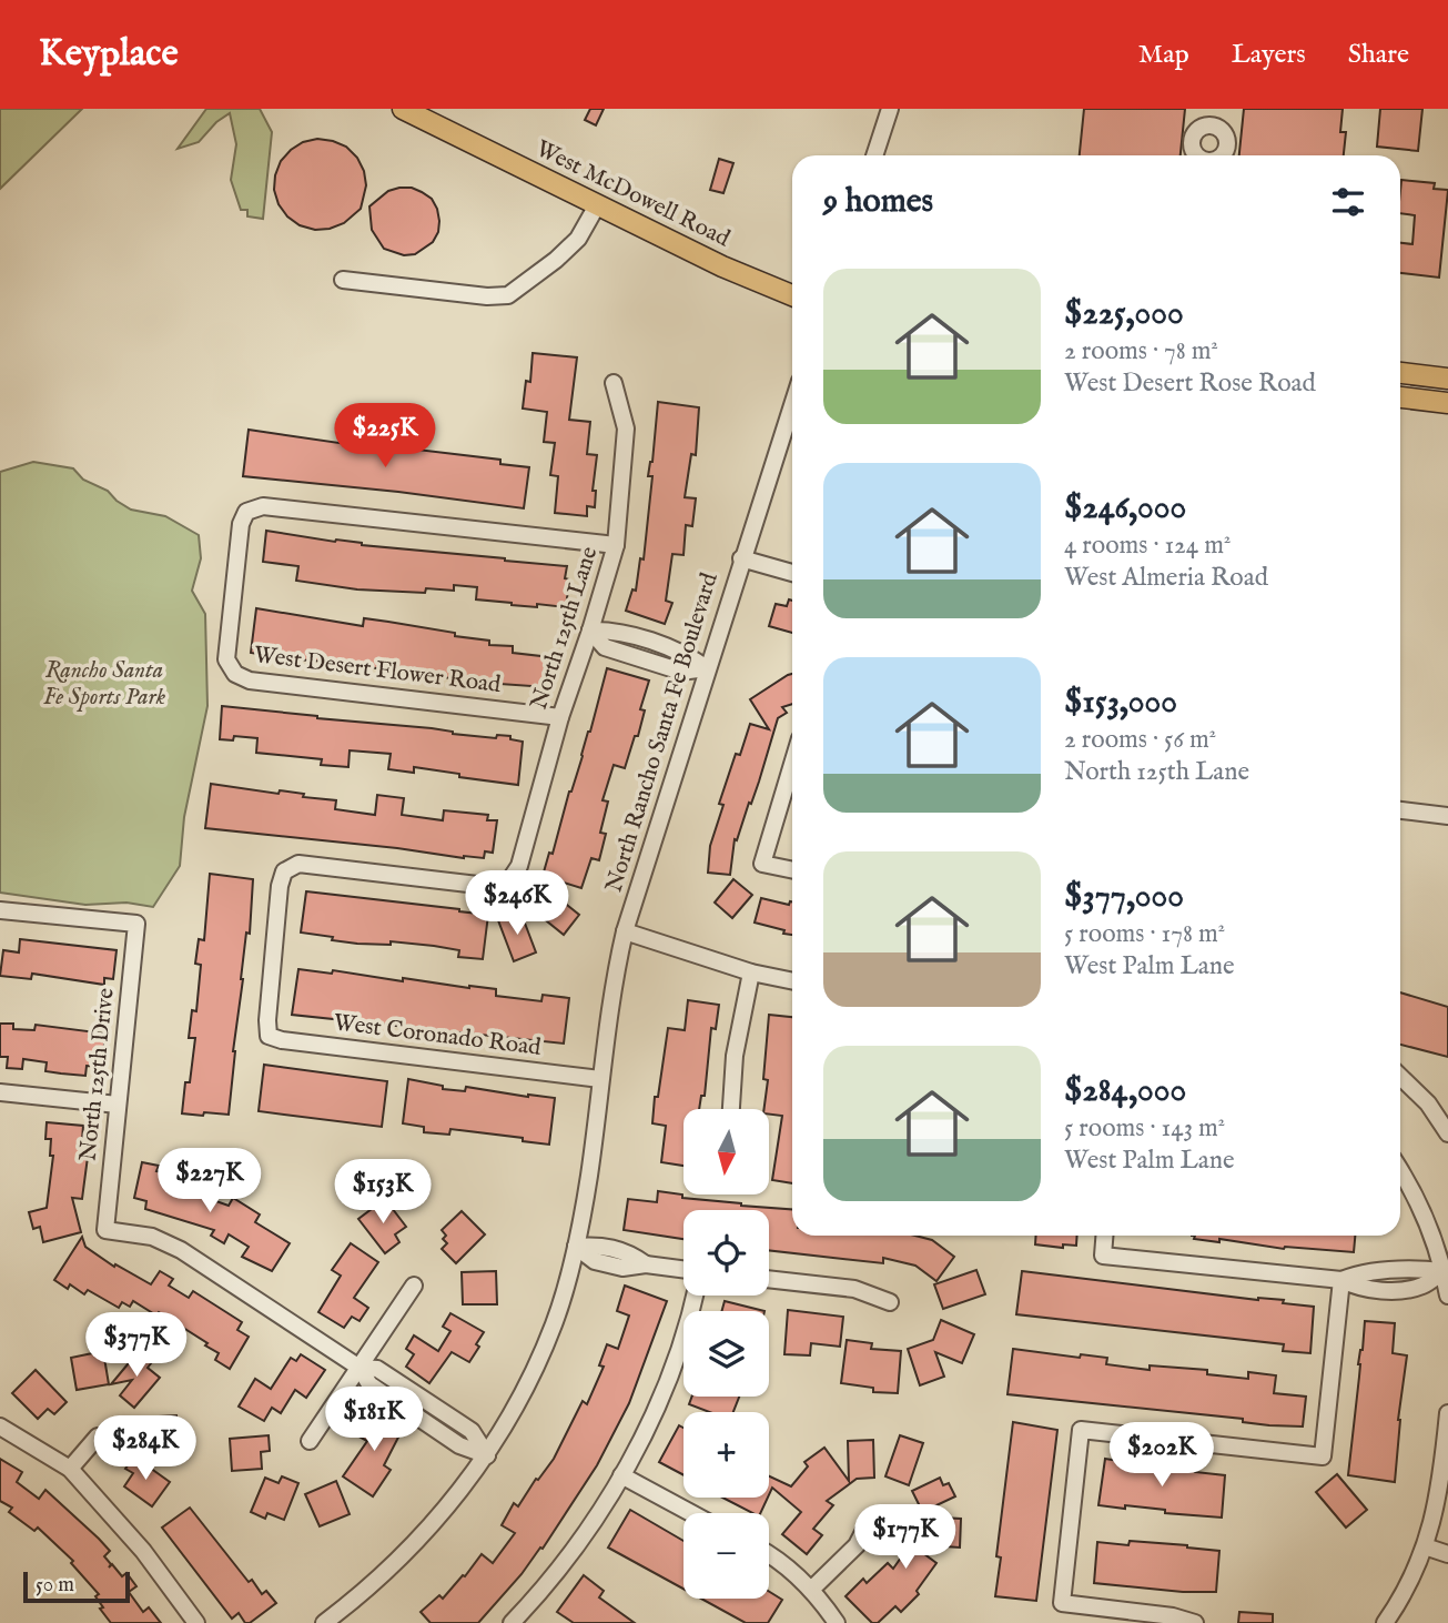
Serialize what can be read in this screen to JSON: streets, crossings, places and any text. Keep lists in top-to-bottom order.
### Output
{
  "streets": {
    "main road": ["West McDowell Road"],
    "street": [
      "North 125th Lane",
      "West Desert Flower Road",
      "North Rancho Santa Fe Boulevard",
      "West Coronado Road",
      "North 125th Drive"
    ]
  },
  "crossings": [
    ["North 125th Lane", "West Desert Flower Road"],
    ["North 125th Lane", "West Coronado Road"],
    ["North Rancho Santa Fe Boulevard", "West Coronado Road"]
  ],
  "parks": ["Rancho Santa Fe Sports Park"],
  "scale_bar": "50 m",
  "north": "bottom",
  "page": {
    "header": "Keyplace",
    "nav": ["Map", "Layers", "Share"],
    "heading": "9 homes",
    "list": [
      {
        "name": "$225,000",
        "note": "2 rooms · 78 m² · West Desert Rose Road"
      },
      {
        "name": "$246,000",
        "note": "4 rooms · 124 m² · West Almeria Road"
      },
      {
        "name": "$153,000",
        "note": "2 rooms · 56 m² · North 125th Lane"
      },
      {
        "name": "$377,000",
        "note": "5 rooms · 178 m² · West Palm Lane"
      },
      {
        "name": "$284,000",
        "note": "5 rooms · 143 m² · West Palm Lane"
      }
    ],
    "price": [
      "$225K",
      "$246K",
      "$227K",
      "$153K",
      "$377K",
      "$181K",
      "$284K",
      "$202K",
      "$177K"
    ],
    "map_buttons": ["+", "−"],
    "scale": "50 m"
  }
}
